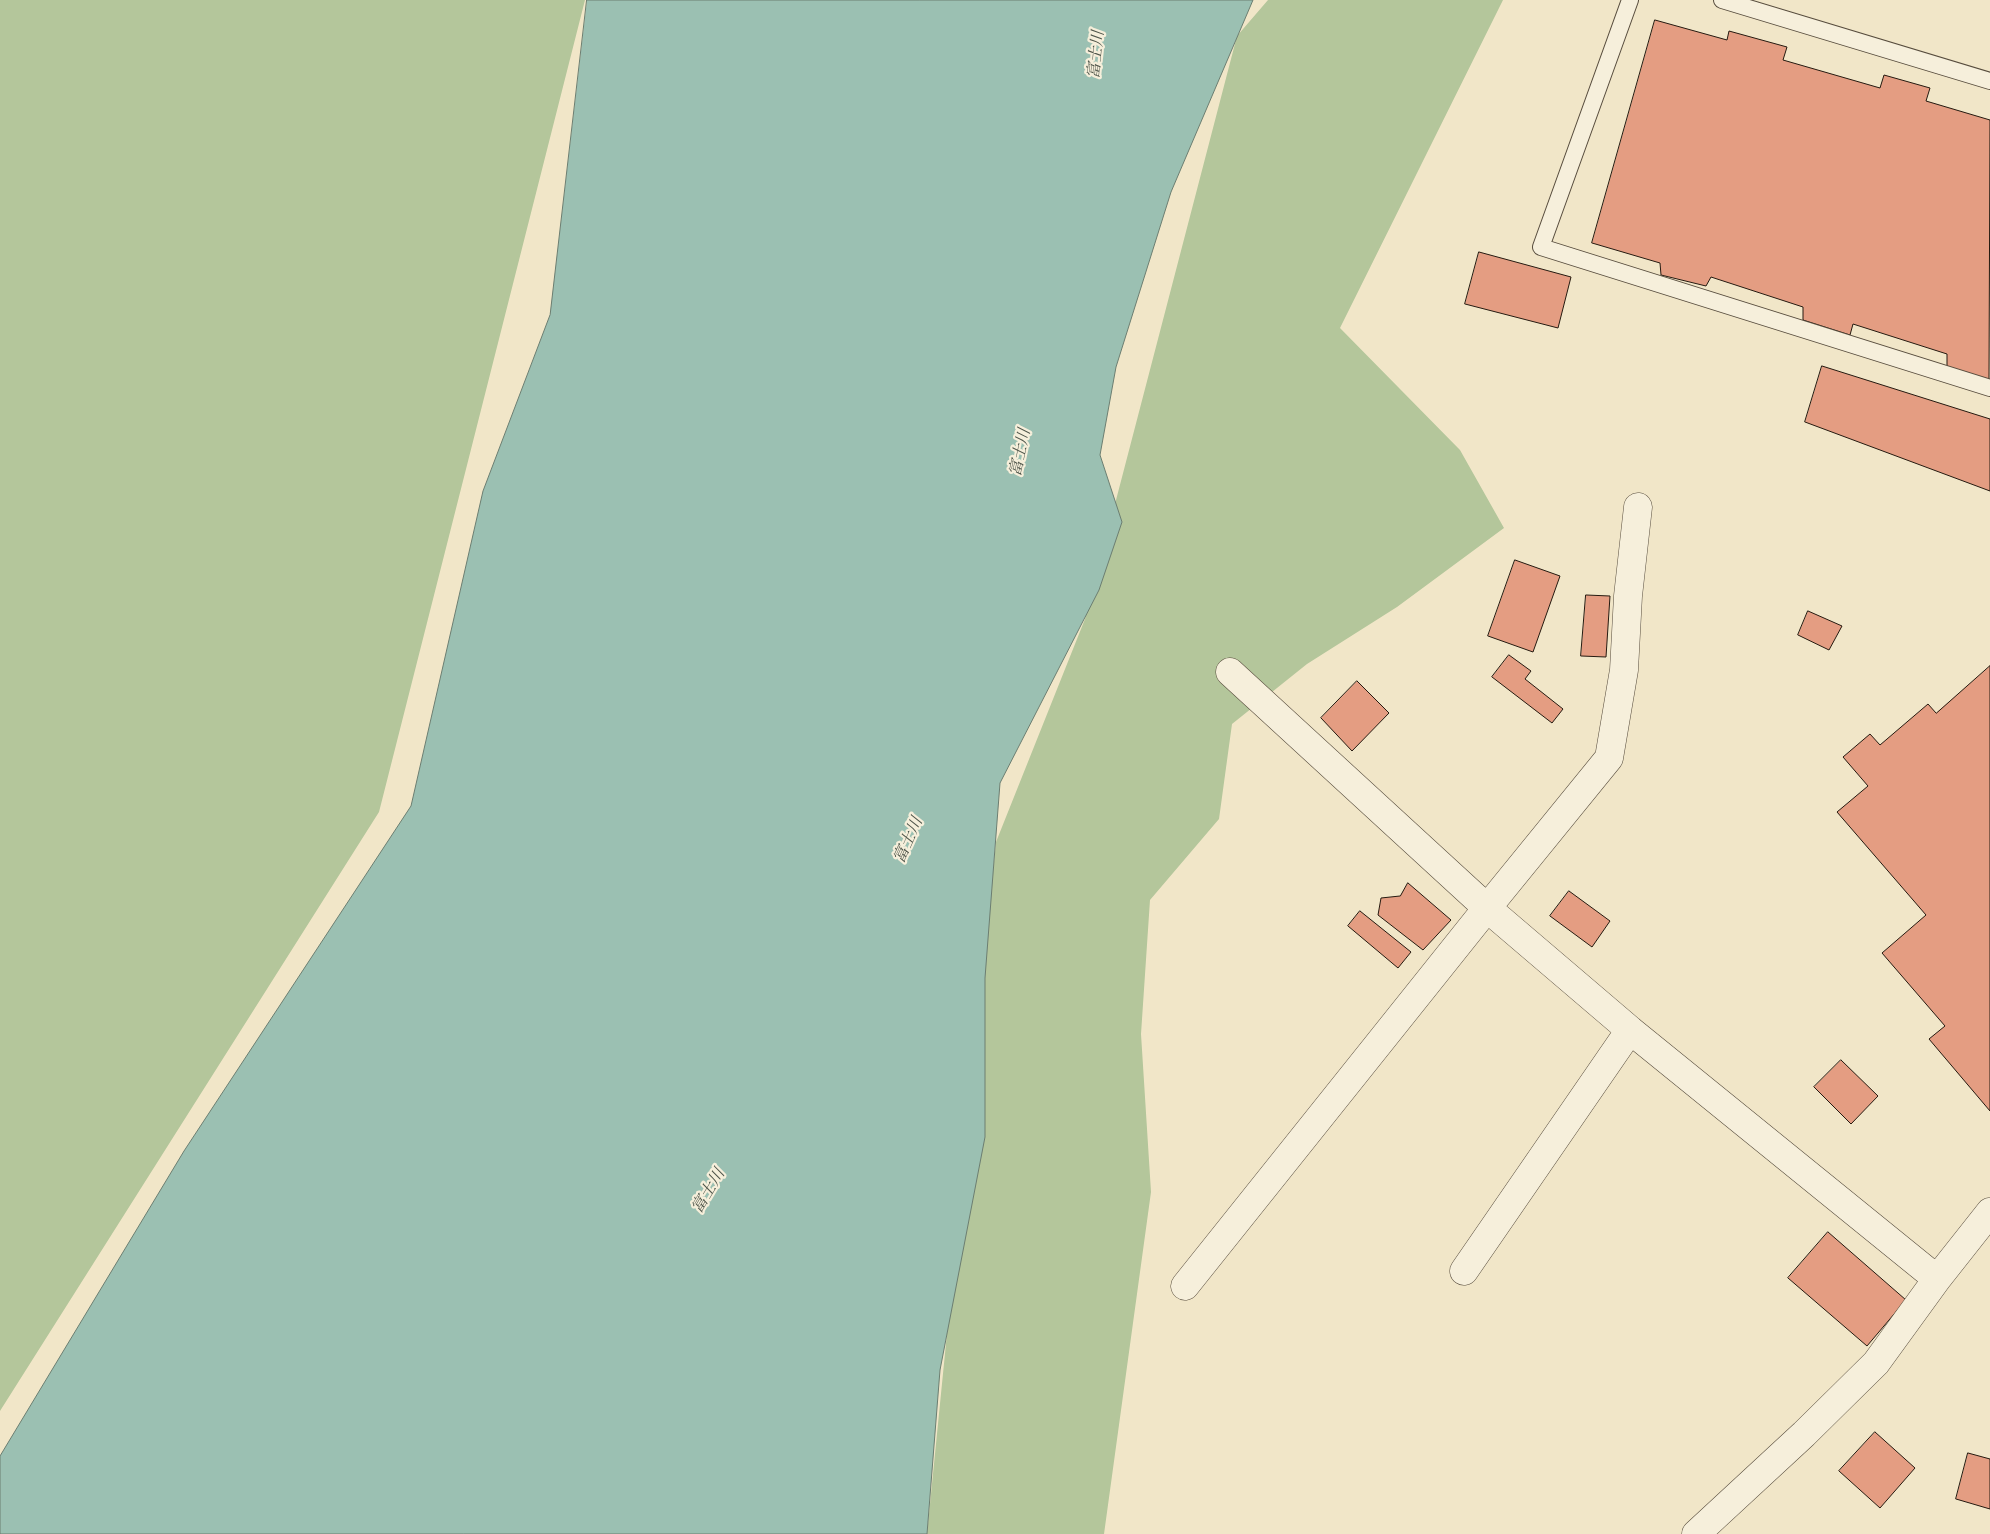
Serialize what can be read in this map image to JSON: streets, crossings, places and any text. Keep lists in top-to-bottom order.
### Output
{
  "water": ["富士川"]
}
